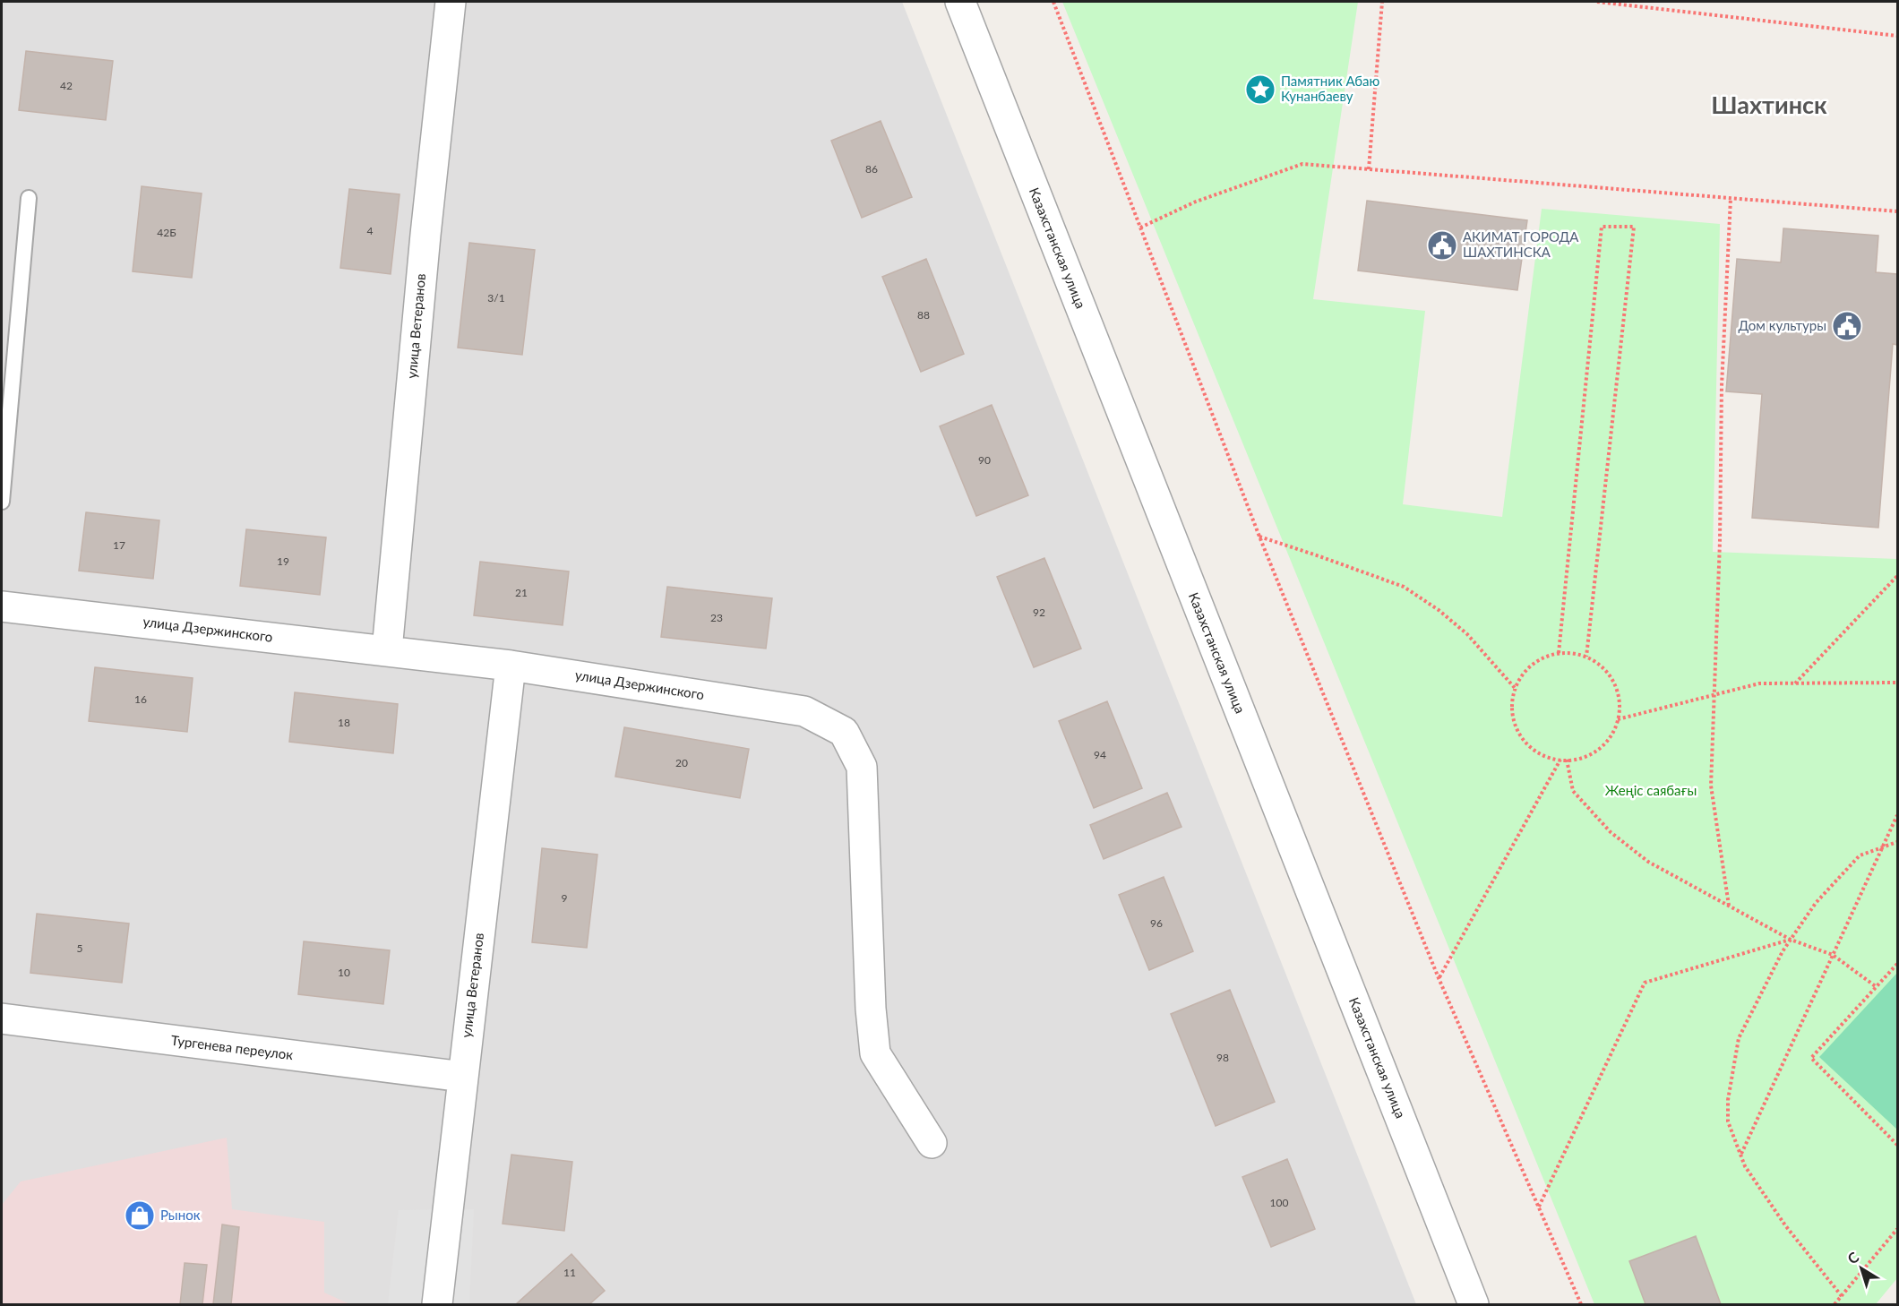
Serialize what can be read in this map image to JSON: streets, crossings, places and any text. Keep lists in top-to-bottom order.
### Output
{
  "streets": {
    "street": [
      "Казахстанская улица",
      "улица Ветеранов",
      "улица Дзержинского",
      "Тургенева переулок"
    ]
  },
  "crossings": [
    ["улица Ветеранов", "улица Дзержинского"],
    ["улица Ветеранов", "Тургенева переулок"]
  ],
  "districts": ["Шахтинск"],
  "parks": ["Жеңіс саябағы"],
  "places": {
    "place": ["Памятник Абаю Кунанбаеву"],
    "public building": ["АКИМАТ ГОРОДА ШАХТИНСКА", "Дом культуры"],
    "shop": ["Рынок"]
  },
  "house_numbers": [
    "42",
    "86",
    "4",
    "42Б",
    "3/1",
    "88",
    "90",
    "17",
    "19",
    "21",
    "92",
    "23",
    "16",
    "18",
    "94",
    "20",
    "9",
    "96",
    "5",
    "10",
    "98",
    "100",
    "11"
  ],
  "north": "top left"
}
